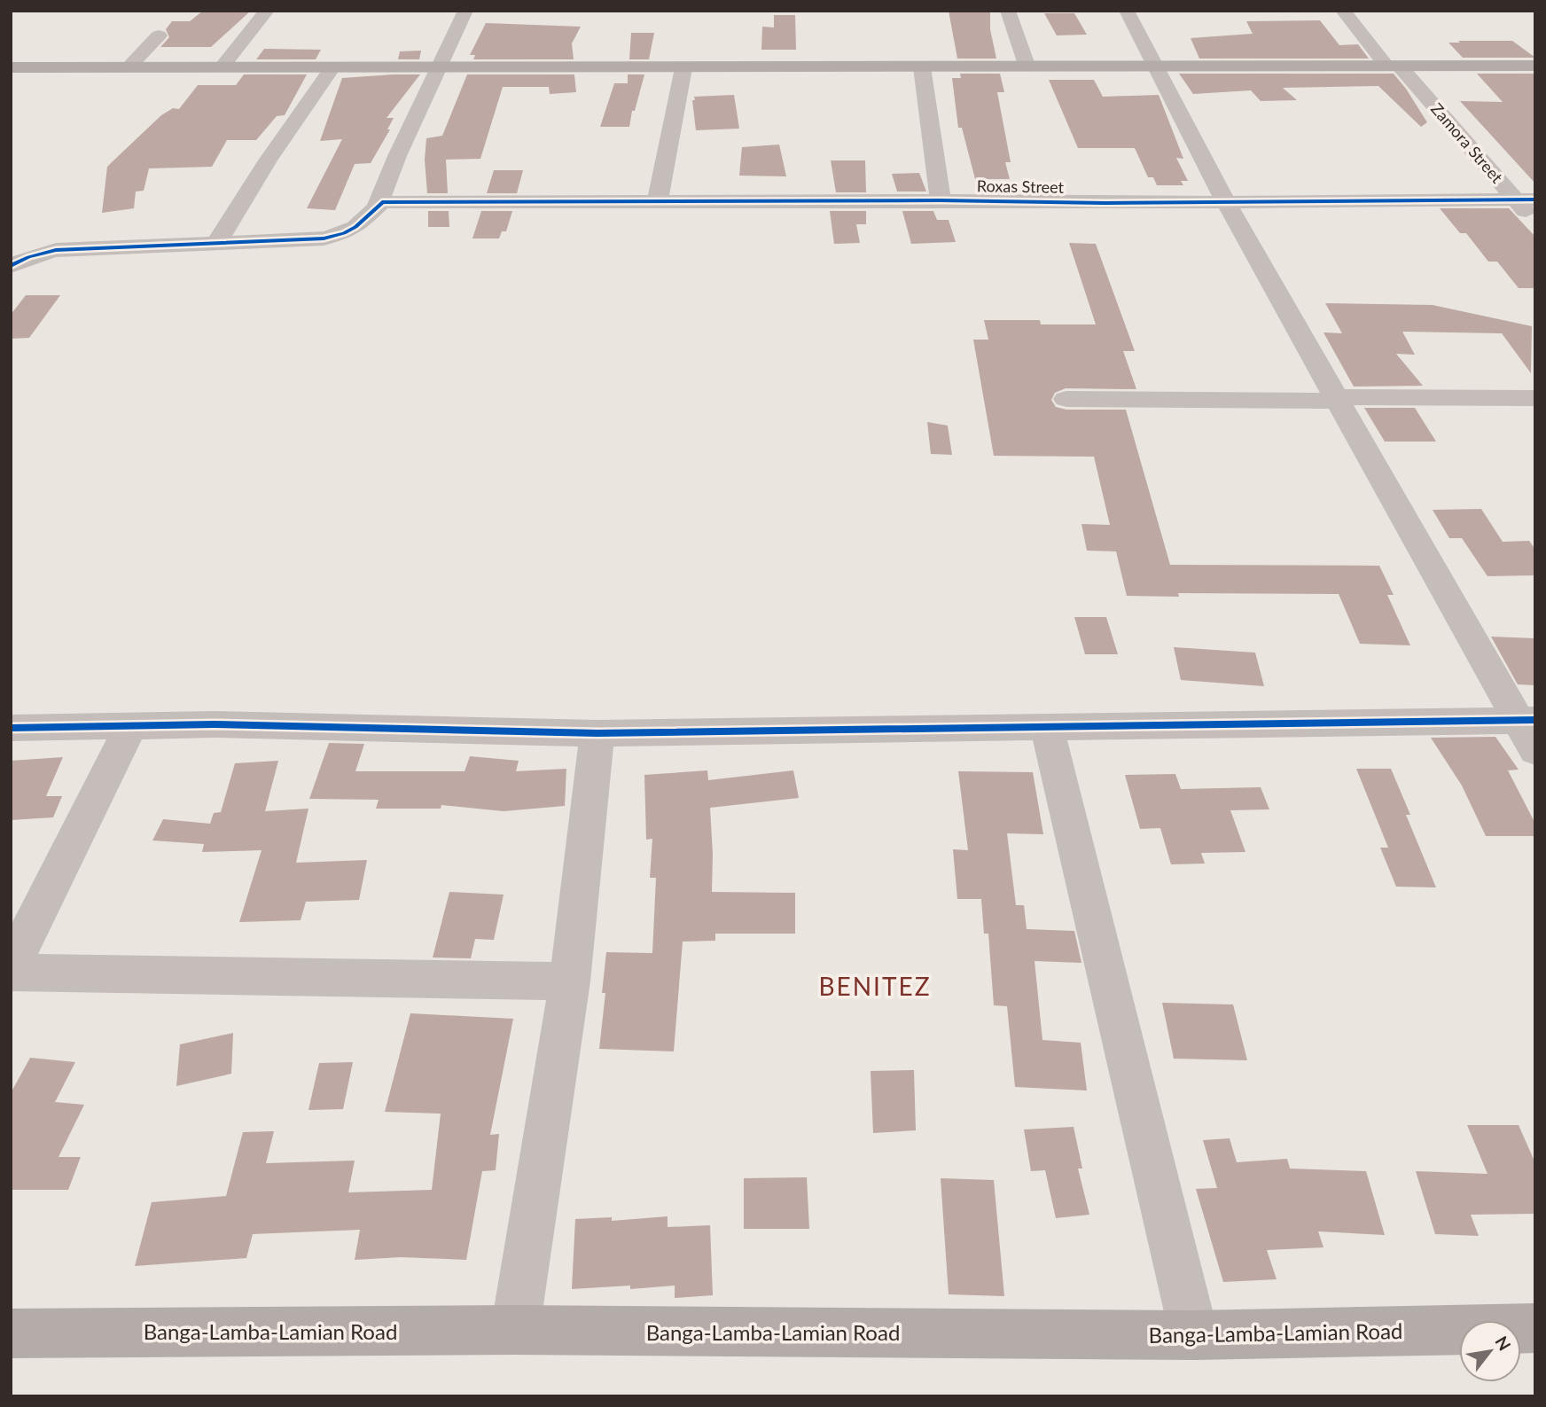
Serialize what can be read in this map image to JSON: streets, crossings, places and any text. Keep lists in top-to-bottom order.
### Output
{
  "streets": {
    "main road": ["Banga-Lamba-Lamian Road"],
    "street": ["Zamora Street", "Roxas Street"]
  },
  "crossings": [
    ["Zamora Street", "Roxas Street"]
  ],
  "districts": ["BENITEZ"],
  "north": "top right"
}
